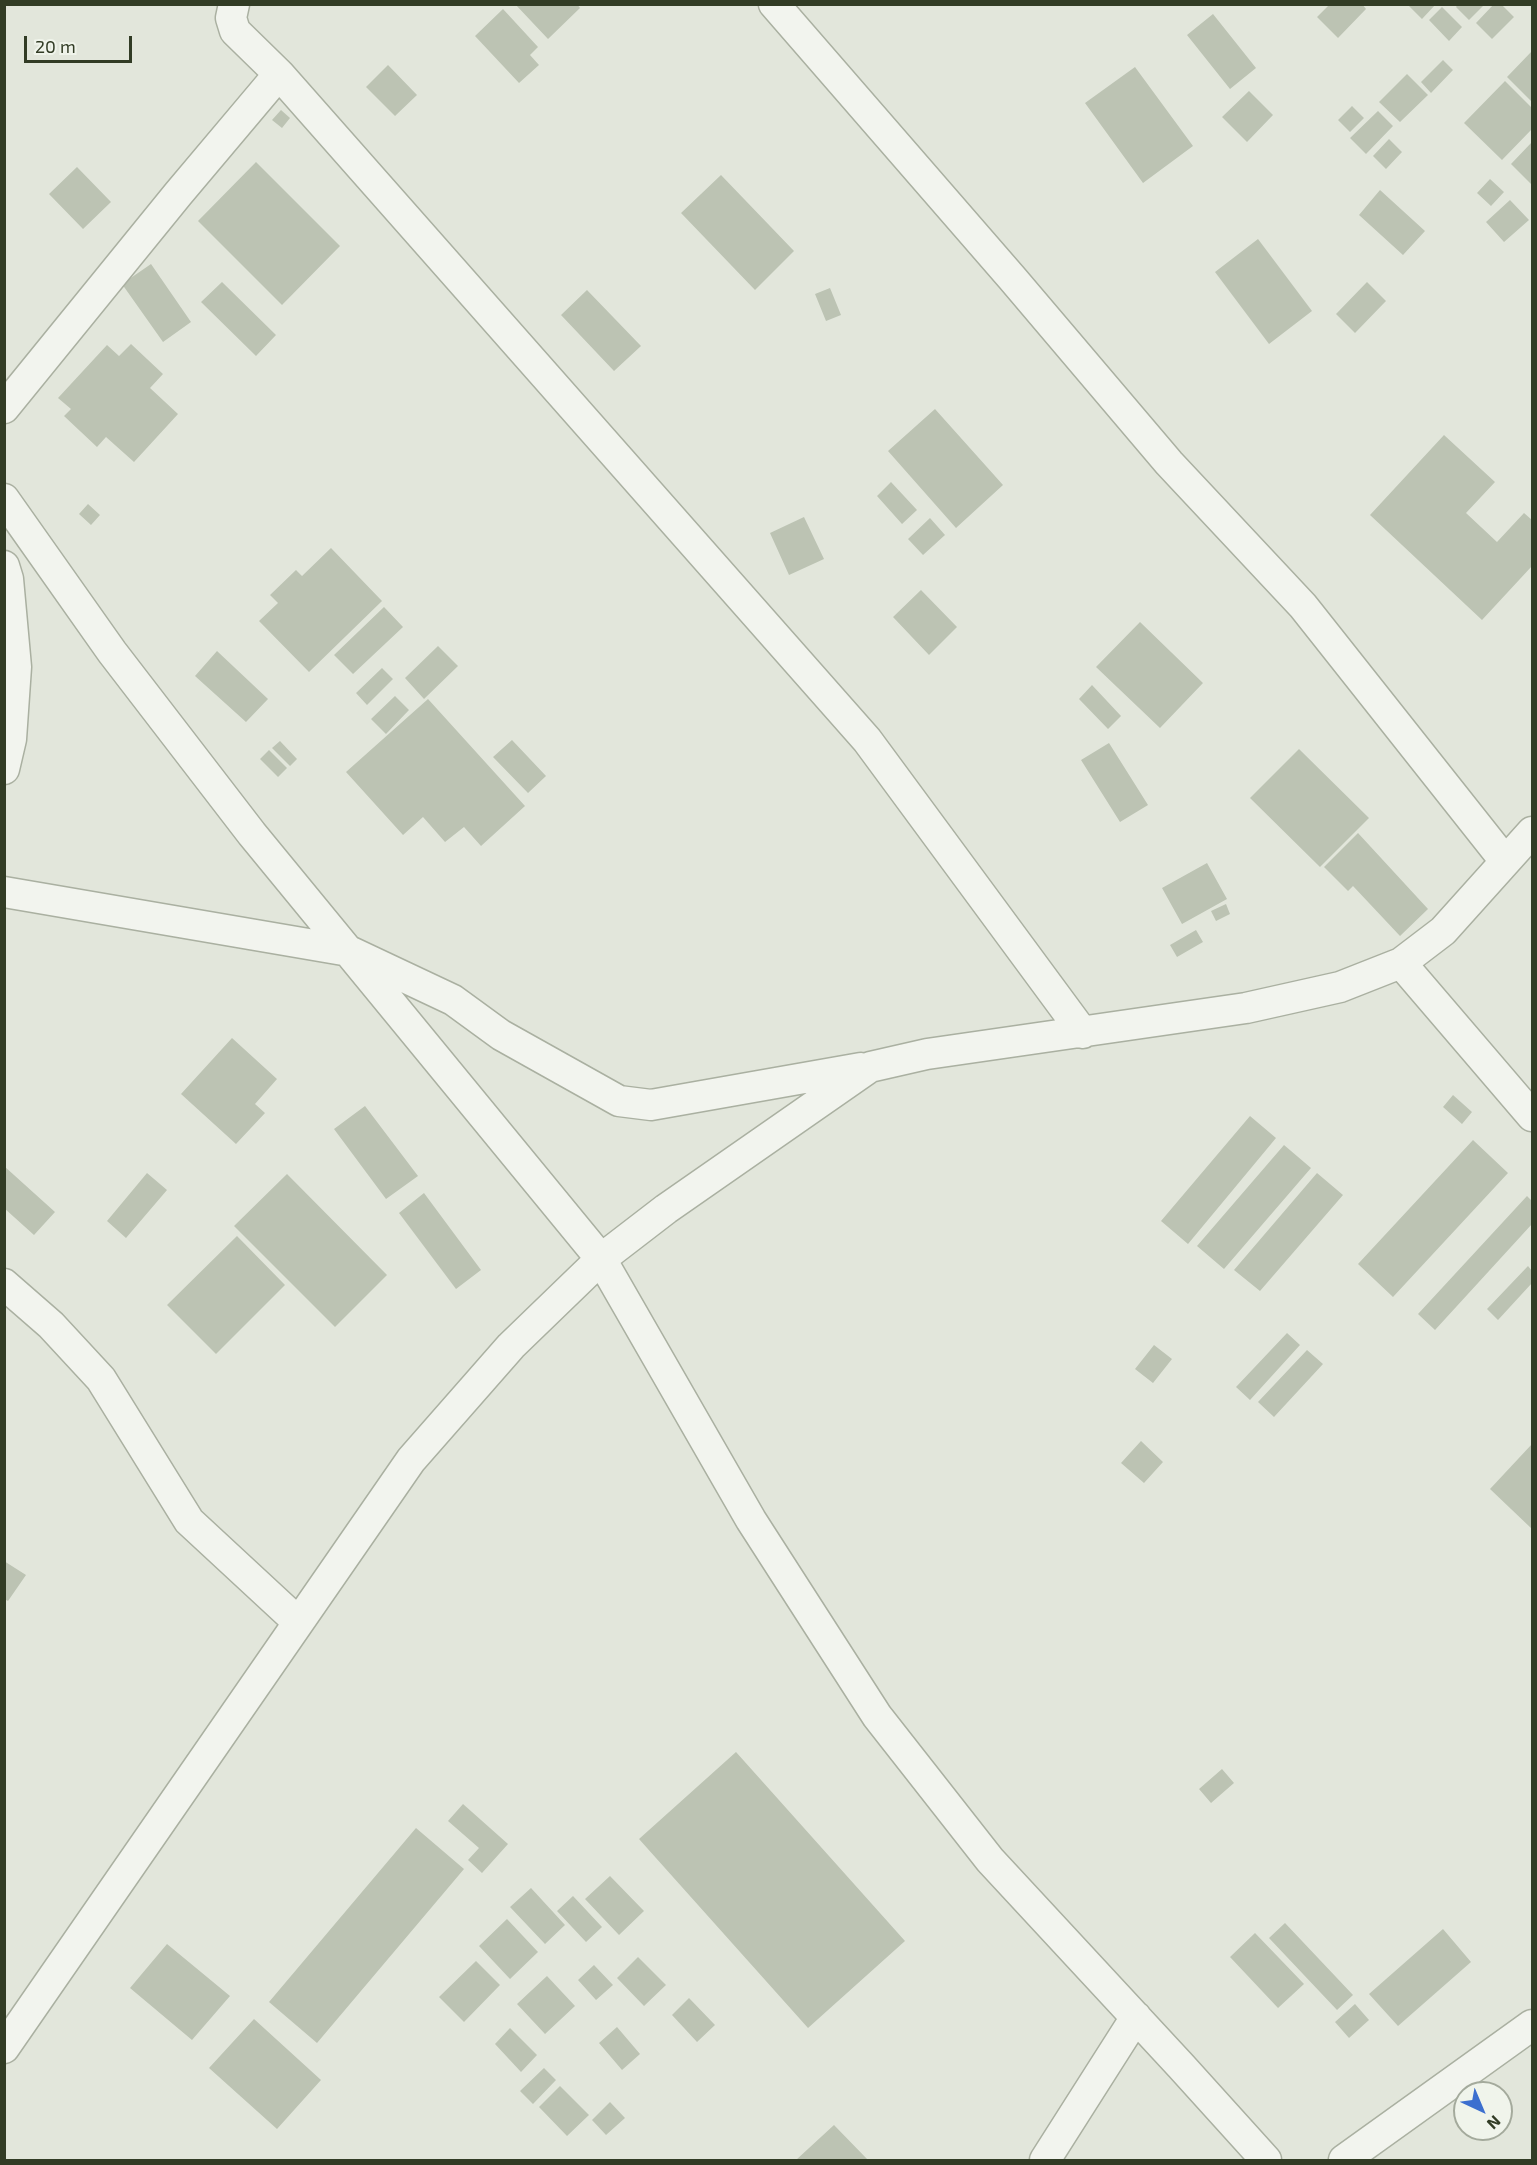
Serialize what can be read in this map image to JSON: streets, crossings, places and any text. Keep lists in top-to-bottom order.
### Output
{
  "scale_bar": "20 m",
  "north": "bottom right"
}
